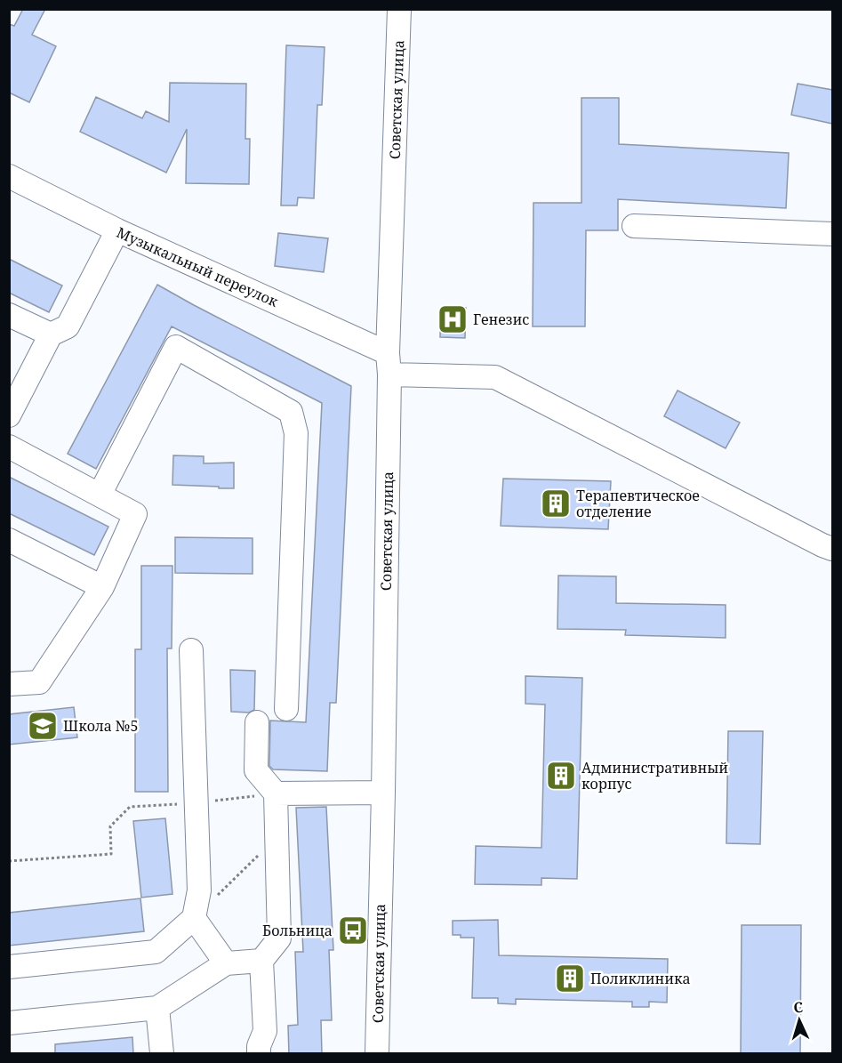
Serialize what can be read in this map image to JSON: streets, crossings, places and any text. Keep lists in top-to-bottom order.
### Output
{
  "streets": {
    "street": ["Советская улица", "Музыкальный переулок"]
  },
  "crossings": [
    ["Советская улица", "Музыкальный переулок"]
  ],
  "places": {
    "hospital": ["Генезис"],
    "building": ["Терапевтическое отделение", "Административный корпус", "Поликлиника"],
    "school or university": ["Школа №5"],
    "bus stop": ["Больница"]
  },
  "north": "top"
}
